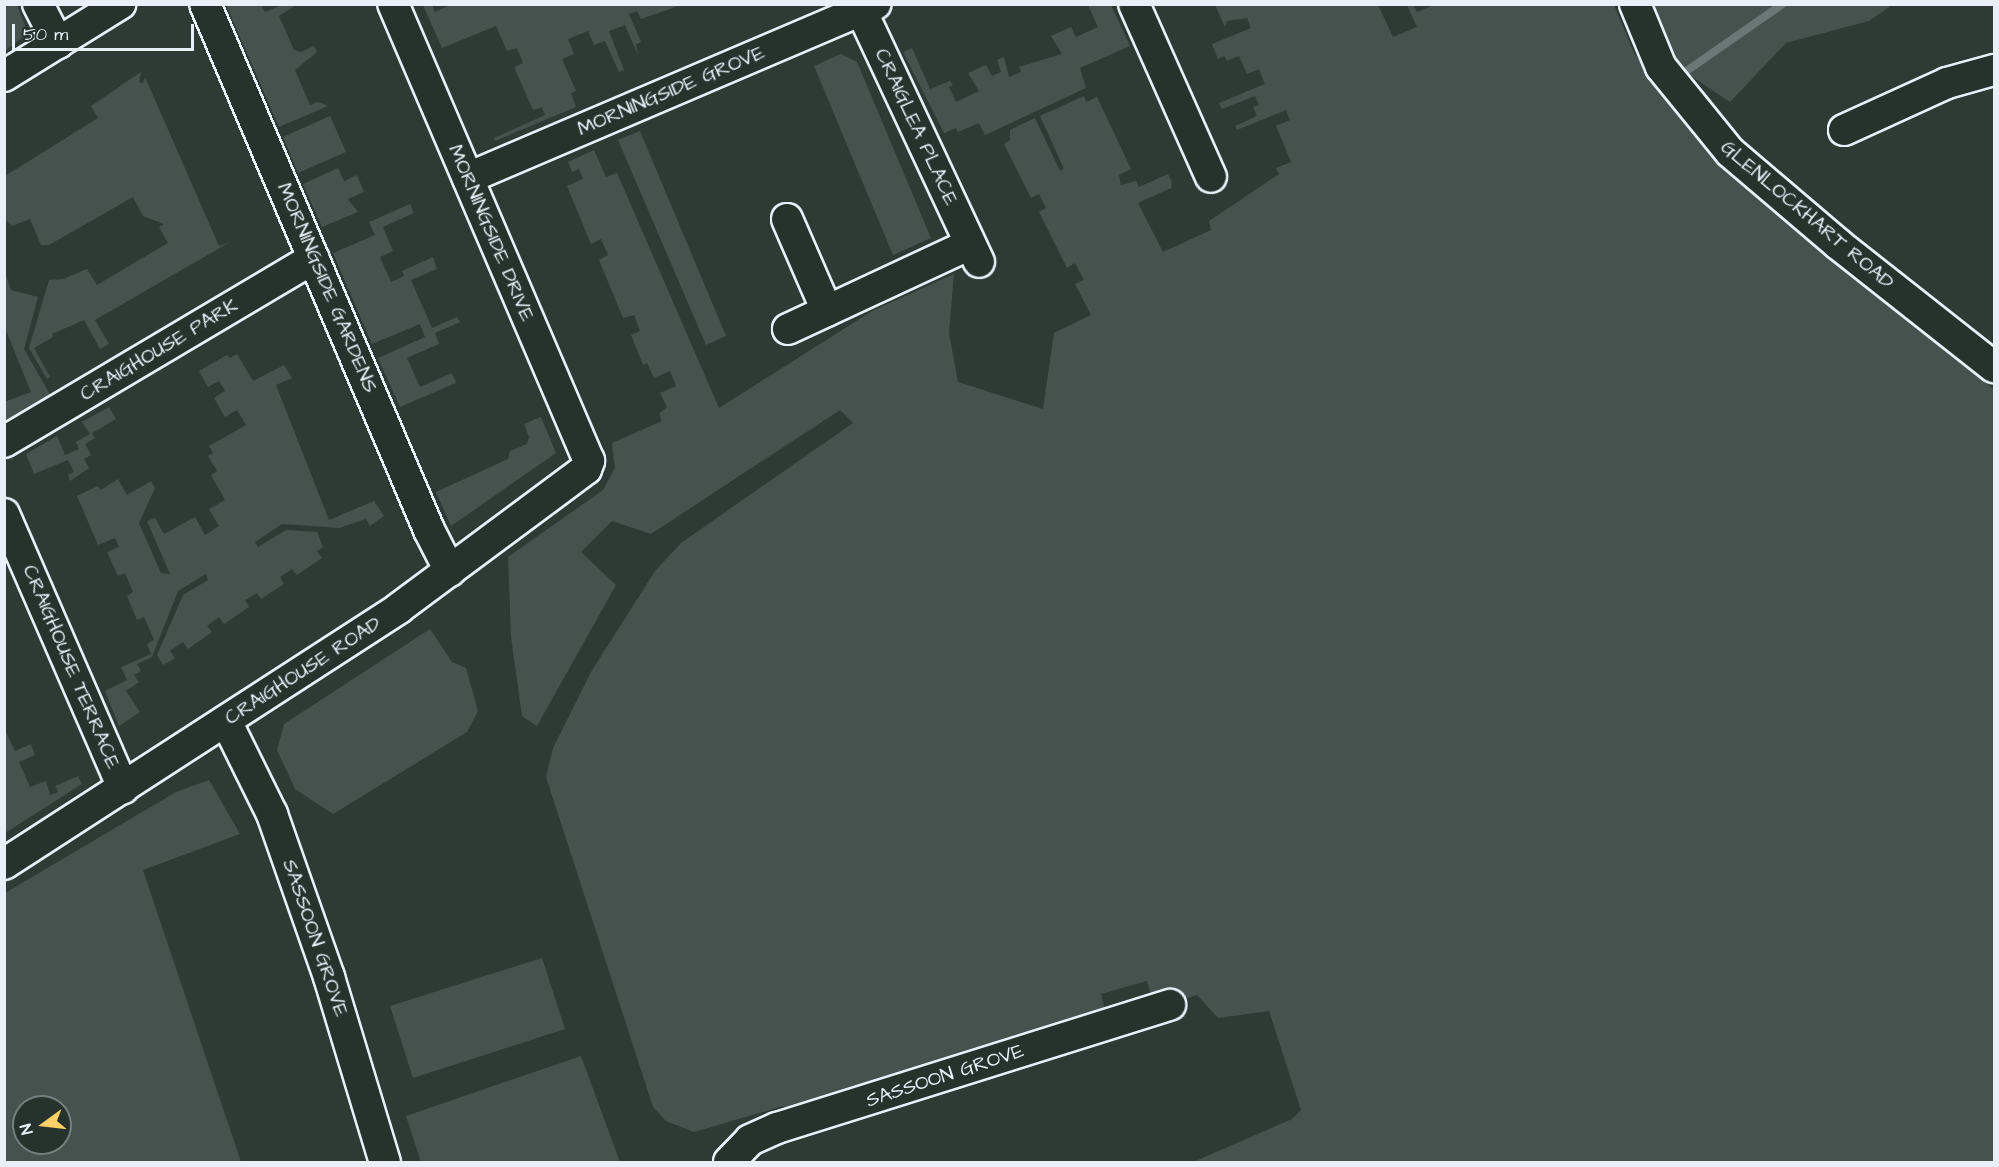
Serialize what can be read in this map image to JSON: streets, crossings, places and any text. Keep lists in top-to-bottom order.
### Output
{
  "streets": {
    "street": [
      "MORNINGSIDE GROVE",
      "CRAIGLEA PLACE",
      "GLENLOCKHART ROAD",
      "MORNINGSIDE DRIVE",
      "MORNINGSIDE GARDENS",
      "CRAIGHOUSE PARK",
      "CRAIGHOUSE TERRACE",
      "CRAIGHOUSE ROAD",
      "SASSOON GROVE"
    ]
  },
  "crossings": [
    ["MORNINGSIDE GROVE", "CRAIGLEA PLACE"],
    ["MORNINGSIDE GROVE", "MORNINGSIDE DRIVE"],
    ["MORNINGSIDE DRIVE", "CRAIGHOUSE ROAD"],
    ["MORNINGSIDE GARDENS", "CRAIGHOUSE PARK"],
    ["MORNINGSIDE GARDENS", "CRAIGHOUSE ROAD"],
    ["CRAIGHOUSE TERRACE", "CRAIGHOUSE ROAD"],
    ["CRAIGHOUSE ROAD", "SASSOON GROVE"]
  ],
  "scale_bar": "50 m",
  "north": "left"
}
